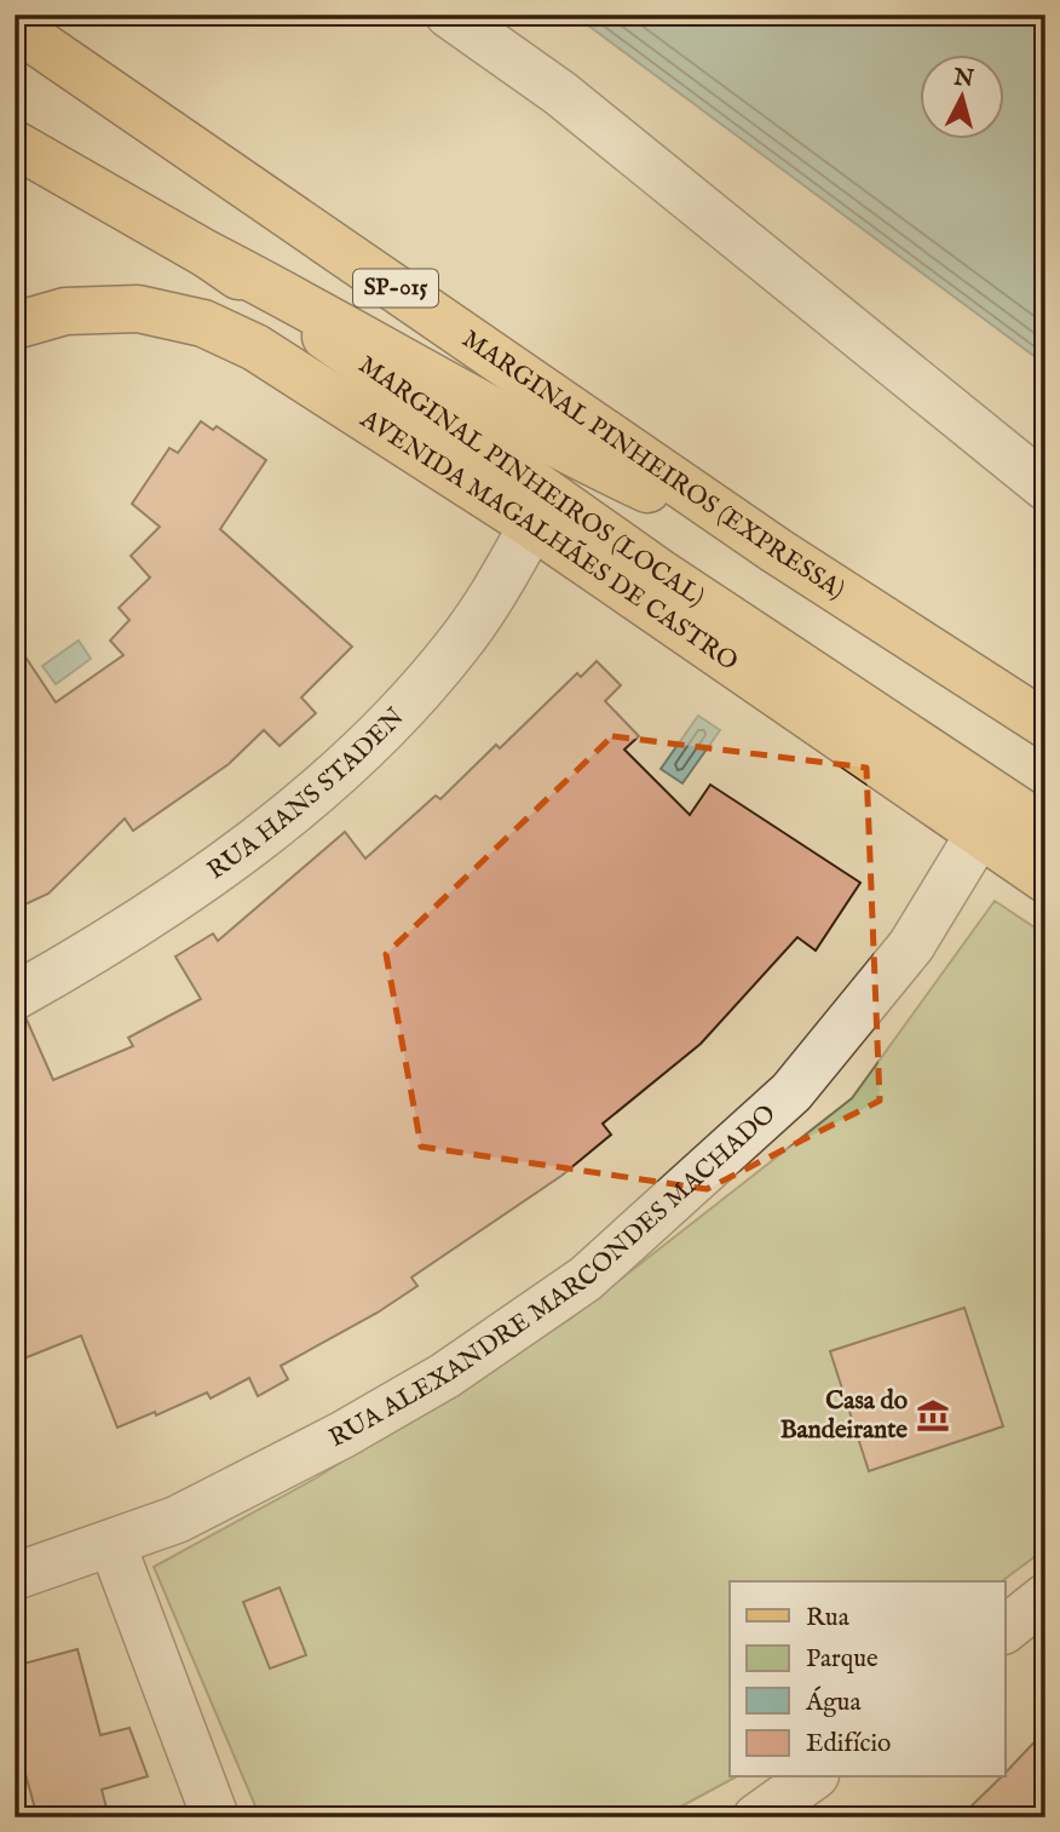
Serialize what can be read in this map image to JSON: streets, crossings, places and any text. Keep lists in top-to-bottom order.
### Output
{
  "streets": {
    "main road": [
      "SP-015",
      "MARGINAL PINHEIROS (EXPRESSA)",
      "MARGINAL PINHEIROS (LOCAL)",
      "AVENIDA MAGALHÃES DE CASTRO"
    ],
    "street": ["RUA HANS STADEN", "RUA ALEXANDRE MARCONDES MACHADO"]
  },
  "crossings": [
    ["AVENIDA MAGALHÃES DE CASTRO", "RUA HANS STADEN"],
    ["AVENIDA MAGALHÃES DE CASTRO", "RUA ALEXANDRE MARCONDES MACHADO"]
  ],
  "places": {
    "museum": ["Casa do Bandeirante"]
  },
  "legend": [
    "Rua",
    "Parque",
    "Água",
    "Edifício"
  ],
  "north": "top"
}
